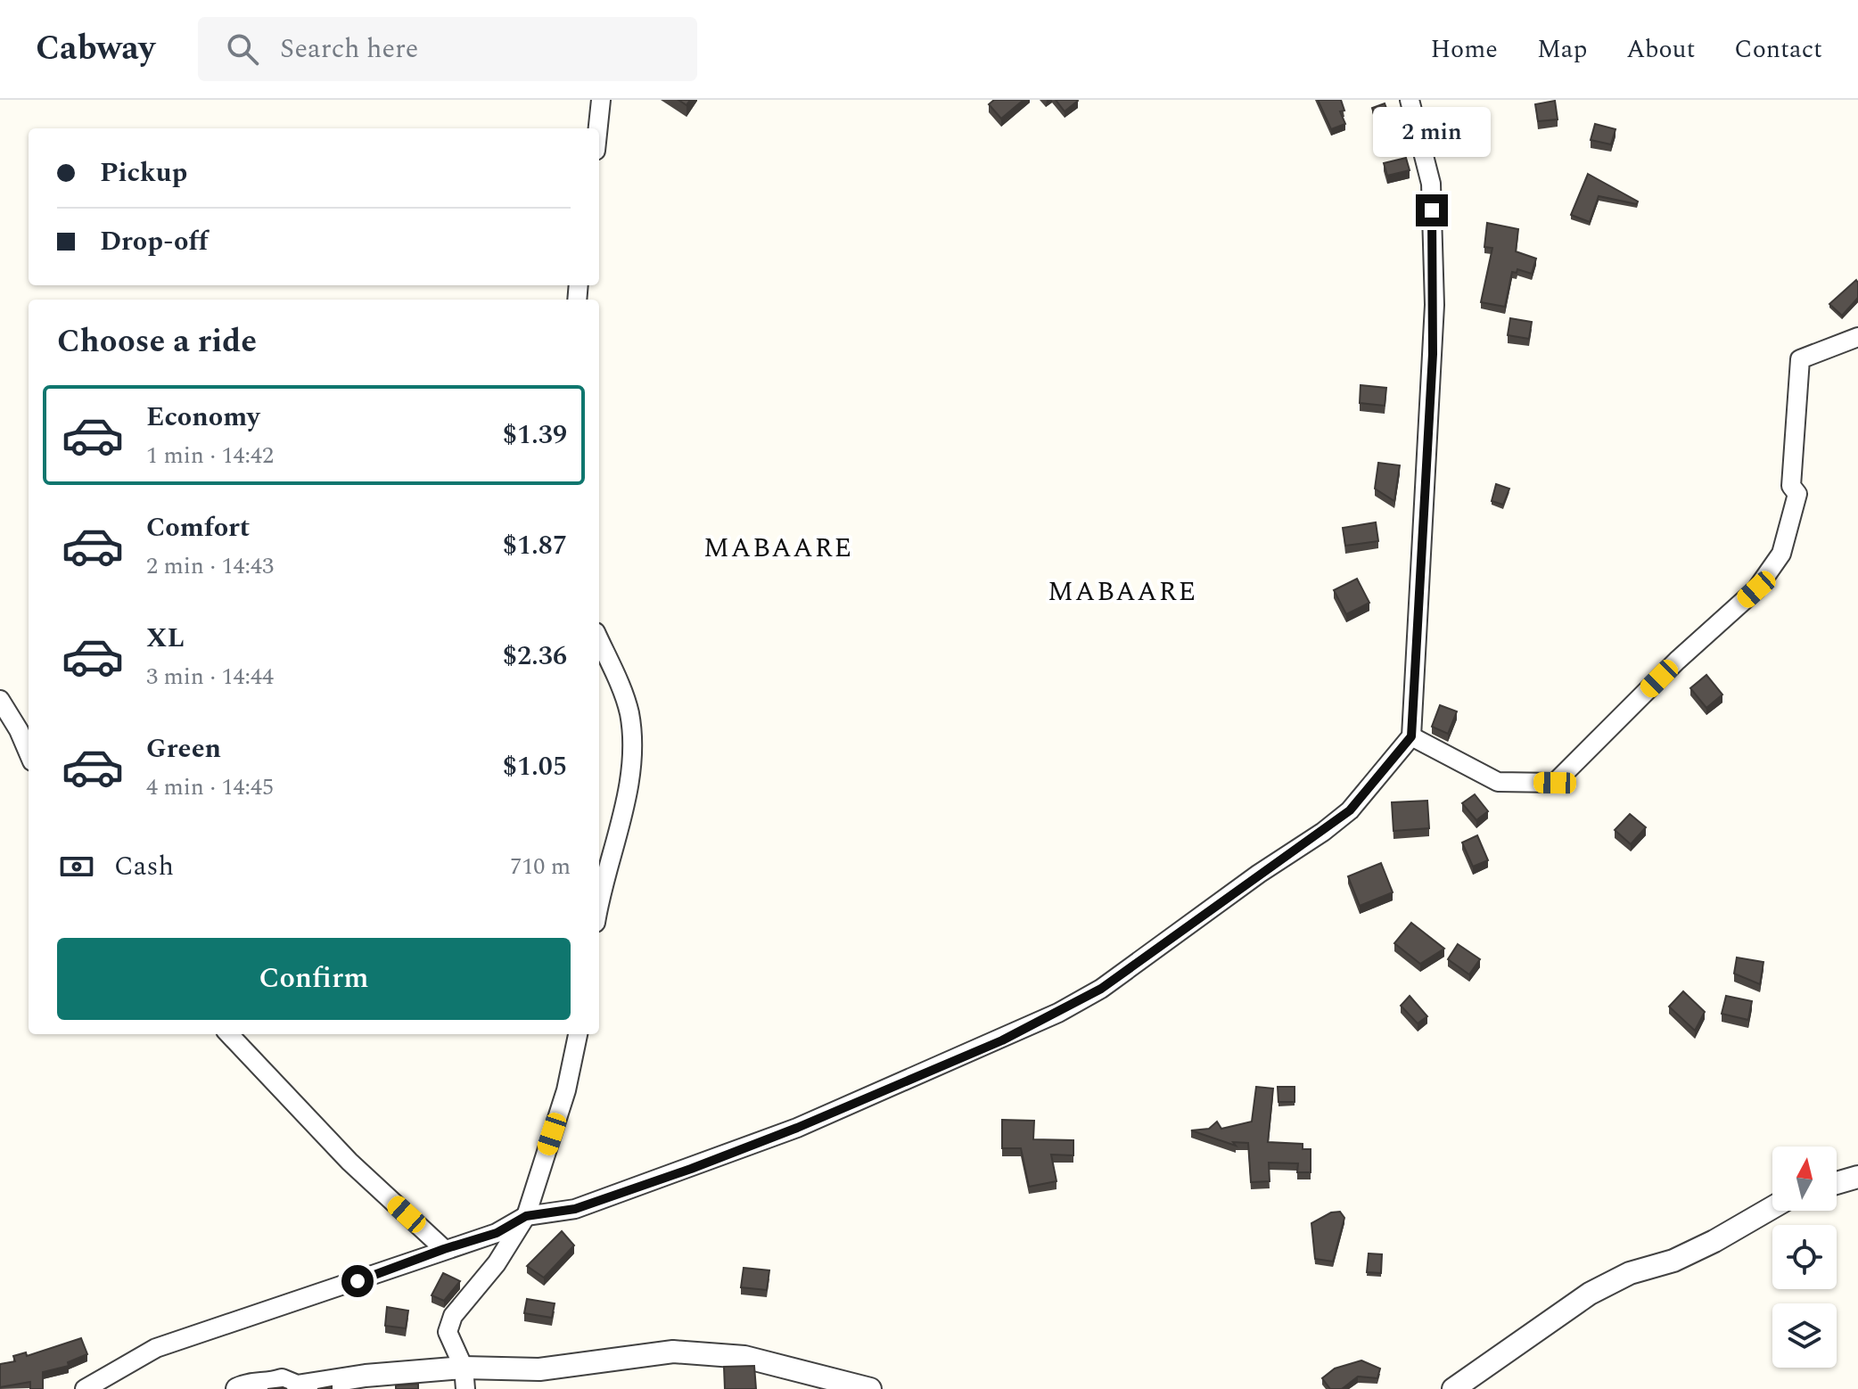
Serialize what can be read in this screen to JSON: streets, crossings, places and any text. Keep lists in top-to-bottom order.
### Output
{
  "districts": ["MABAARE", "MABAARE"],
  "north": "top",
  "page": {
    "header": "Cabway",
    "search": "Search here",
    "nav": [
      "Home",
      "Map",
      "About",
      "Contact"
    ],
    "bubble": "2 min",
    "banner": ["Pickup", "Drop-off"],
    "heading": "Choose a ride",
    "list": [
      {
        "name": "Economy",
        "note": "1 min · 14:42",
        "value": "$1.39"
      },
      {
        "name": "Comfort",
        "note": "2 min · 14:43",
        "value": "$1.87"
      },
      {
        "name": "XL",
        "note": "3 min · 14:44",
        "value": "$2.36"
      },
      {
        "name": "Green",
        "note": "4 min · 14:45",
        "value": "$1.05"
      }
    ],
    "pay": ["Cash", "710 m"],
    "buttons": "Confirm"
  }
}
